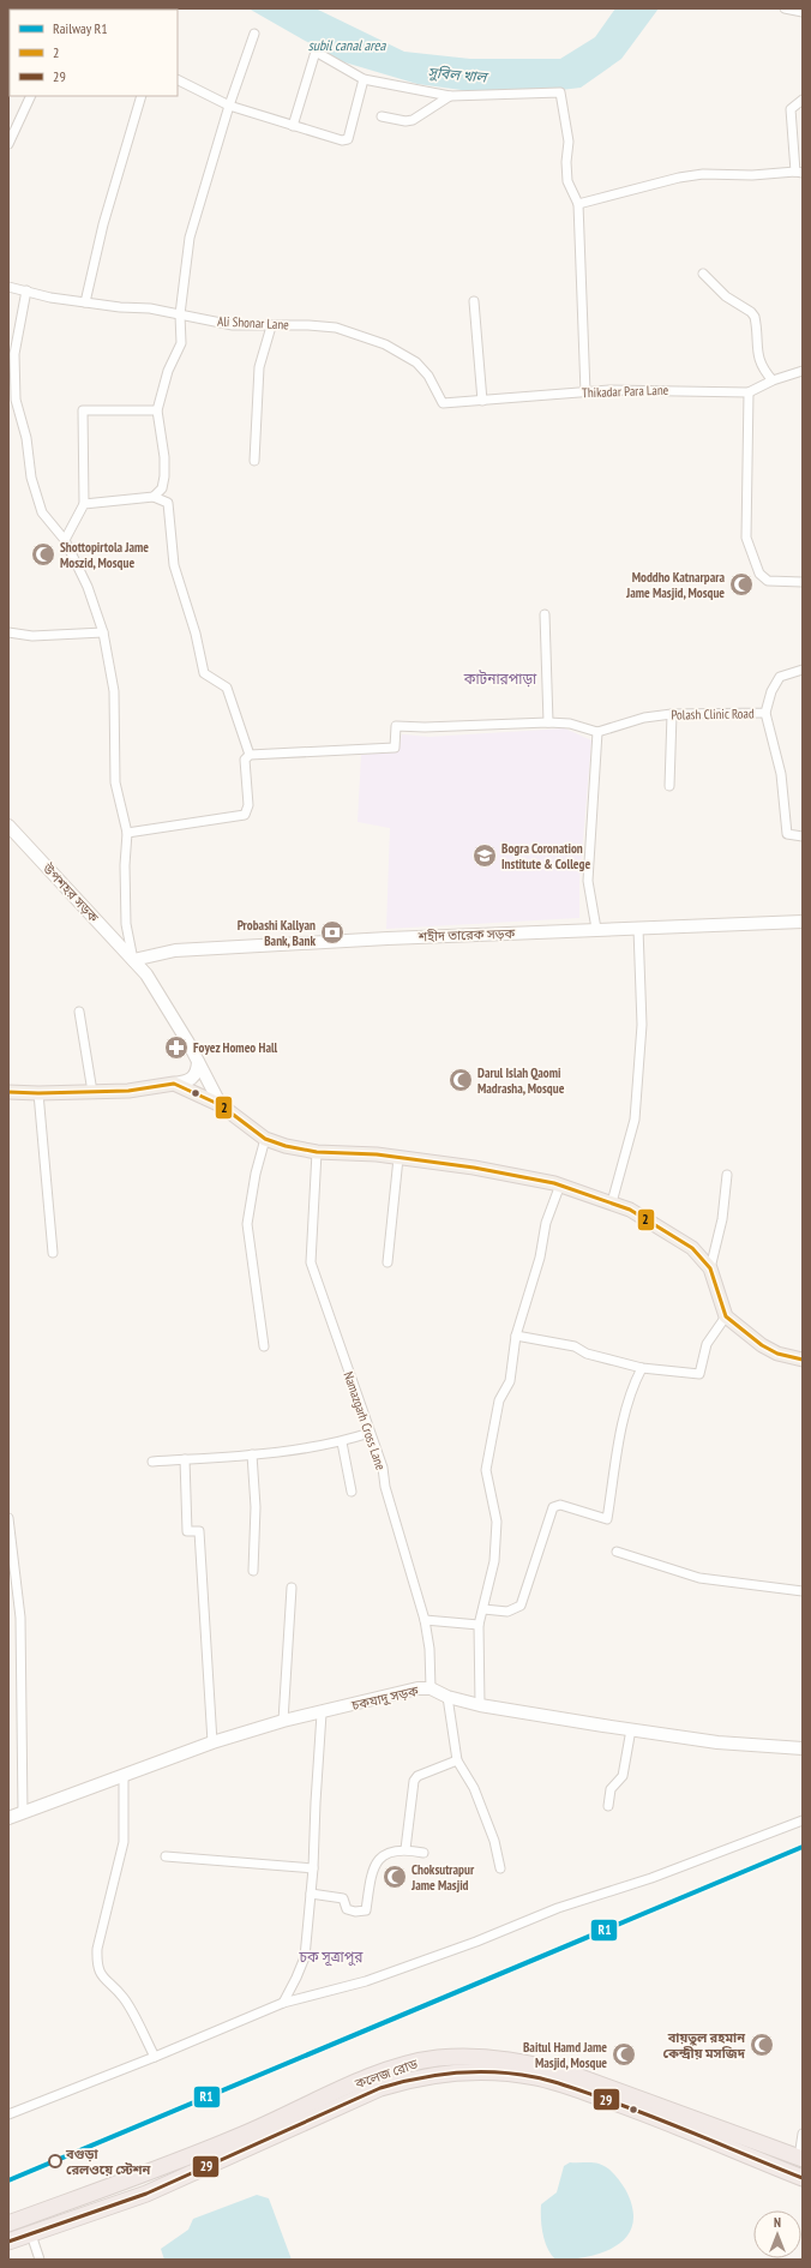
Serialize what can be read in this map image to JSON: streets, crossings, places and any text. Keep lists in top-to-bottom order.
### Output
{
  "streets": {
    "highway": ["কলেজ রোড"],
    "street": [
      "Ali Shonar Lane",
      "Thikadar Para Lane",
      "Polash Clinic Road",
      "উপশহর সড়ক",
      "শহীদ তারেক সড়ক",
      "Namazgarh Cross Lane",
      "চকযাদু সড়ক"
    ]
  },
  "crossings": [
    ["Ali Shonar Lane", "Thikadar Para Lane"],
    ["উপশহর সড়ক", "শহীদ তারেক সড়ক"],
    ["Namazgarh Cross Lane", "চকযাদু সড়ক"]
  ],
  "districts": ["কাটনারপাড়া", "চক সূত্রাপুর"],
  "water": ["subil canal area", "সুবিল খাল"],
  "places": {
    "mosque": [
      "Shottopirtola Jame Moszid, Mosque",
      "Moddho Katnarpara Jame Masjid, Mosque",
      "Darul Islah Qaomi Madrasha, Mosque",
      "Choksutrapur Jame Masjid",
      "বায়তুল রহমান কেন্দ্রীয় মসজিদ",
      "Baitul Hamd Jame Masjid, Mosque"
    ],
    "school or university": ["Bogra Coronation Institute & College"],
    "bank": ["Probashi Kallyan Bank, Bank"],
    "pharmacy": ["Foyez Homeo Hall"],
    "other": ["বগুড়া রেলওয়ে স্টেশন"]
  },
  "lines": ["transit line 2", "rail line R1", "transit line 29"],
  "legend": ["Railway R1", "2", "29"],
  "north": "top"
}
